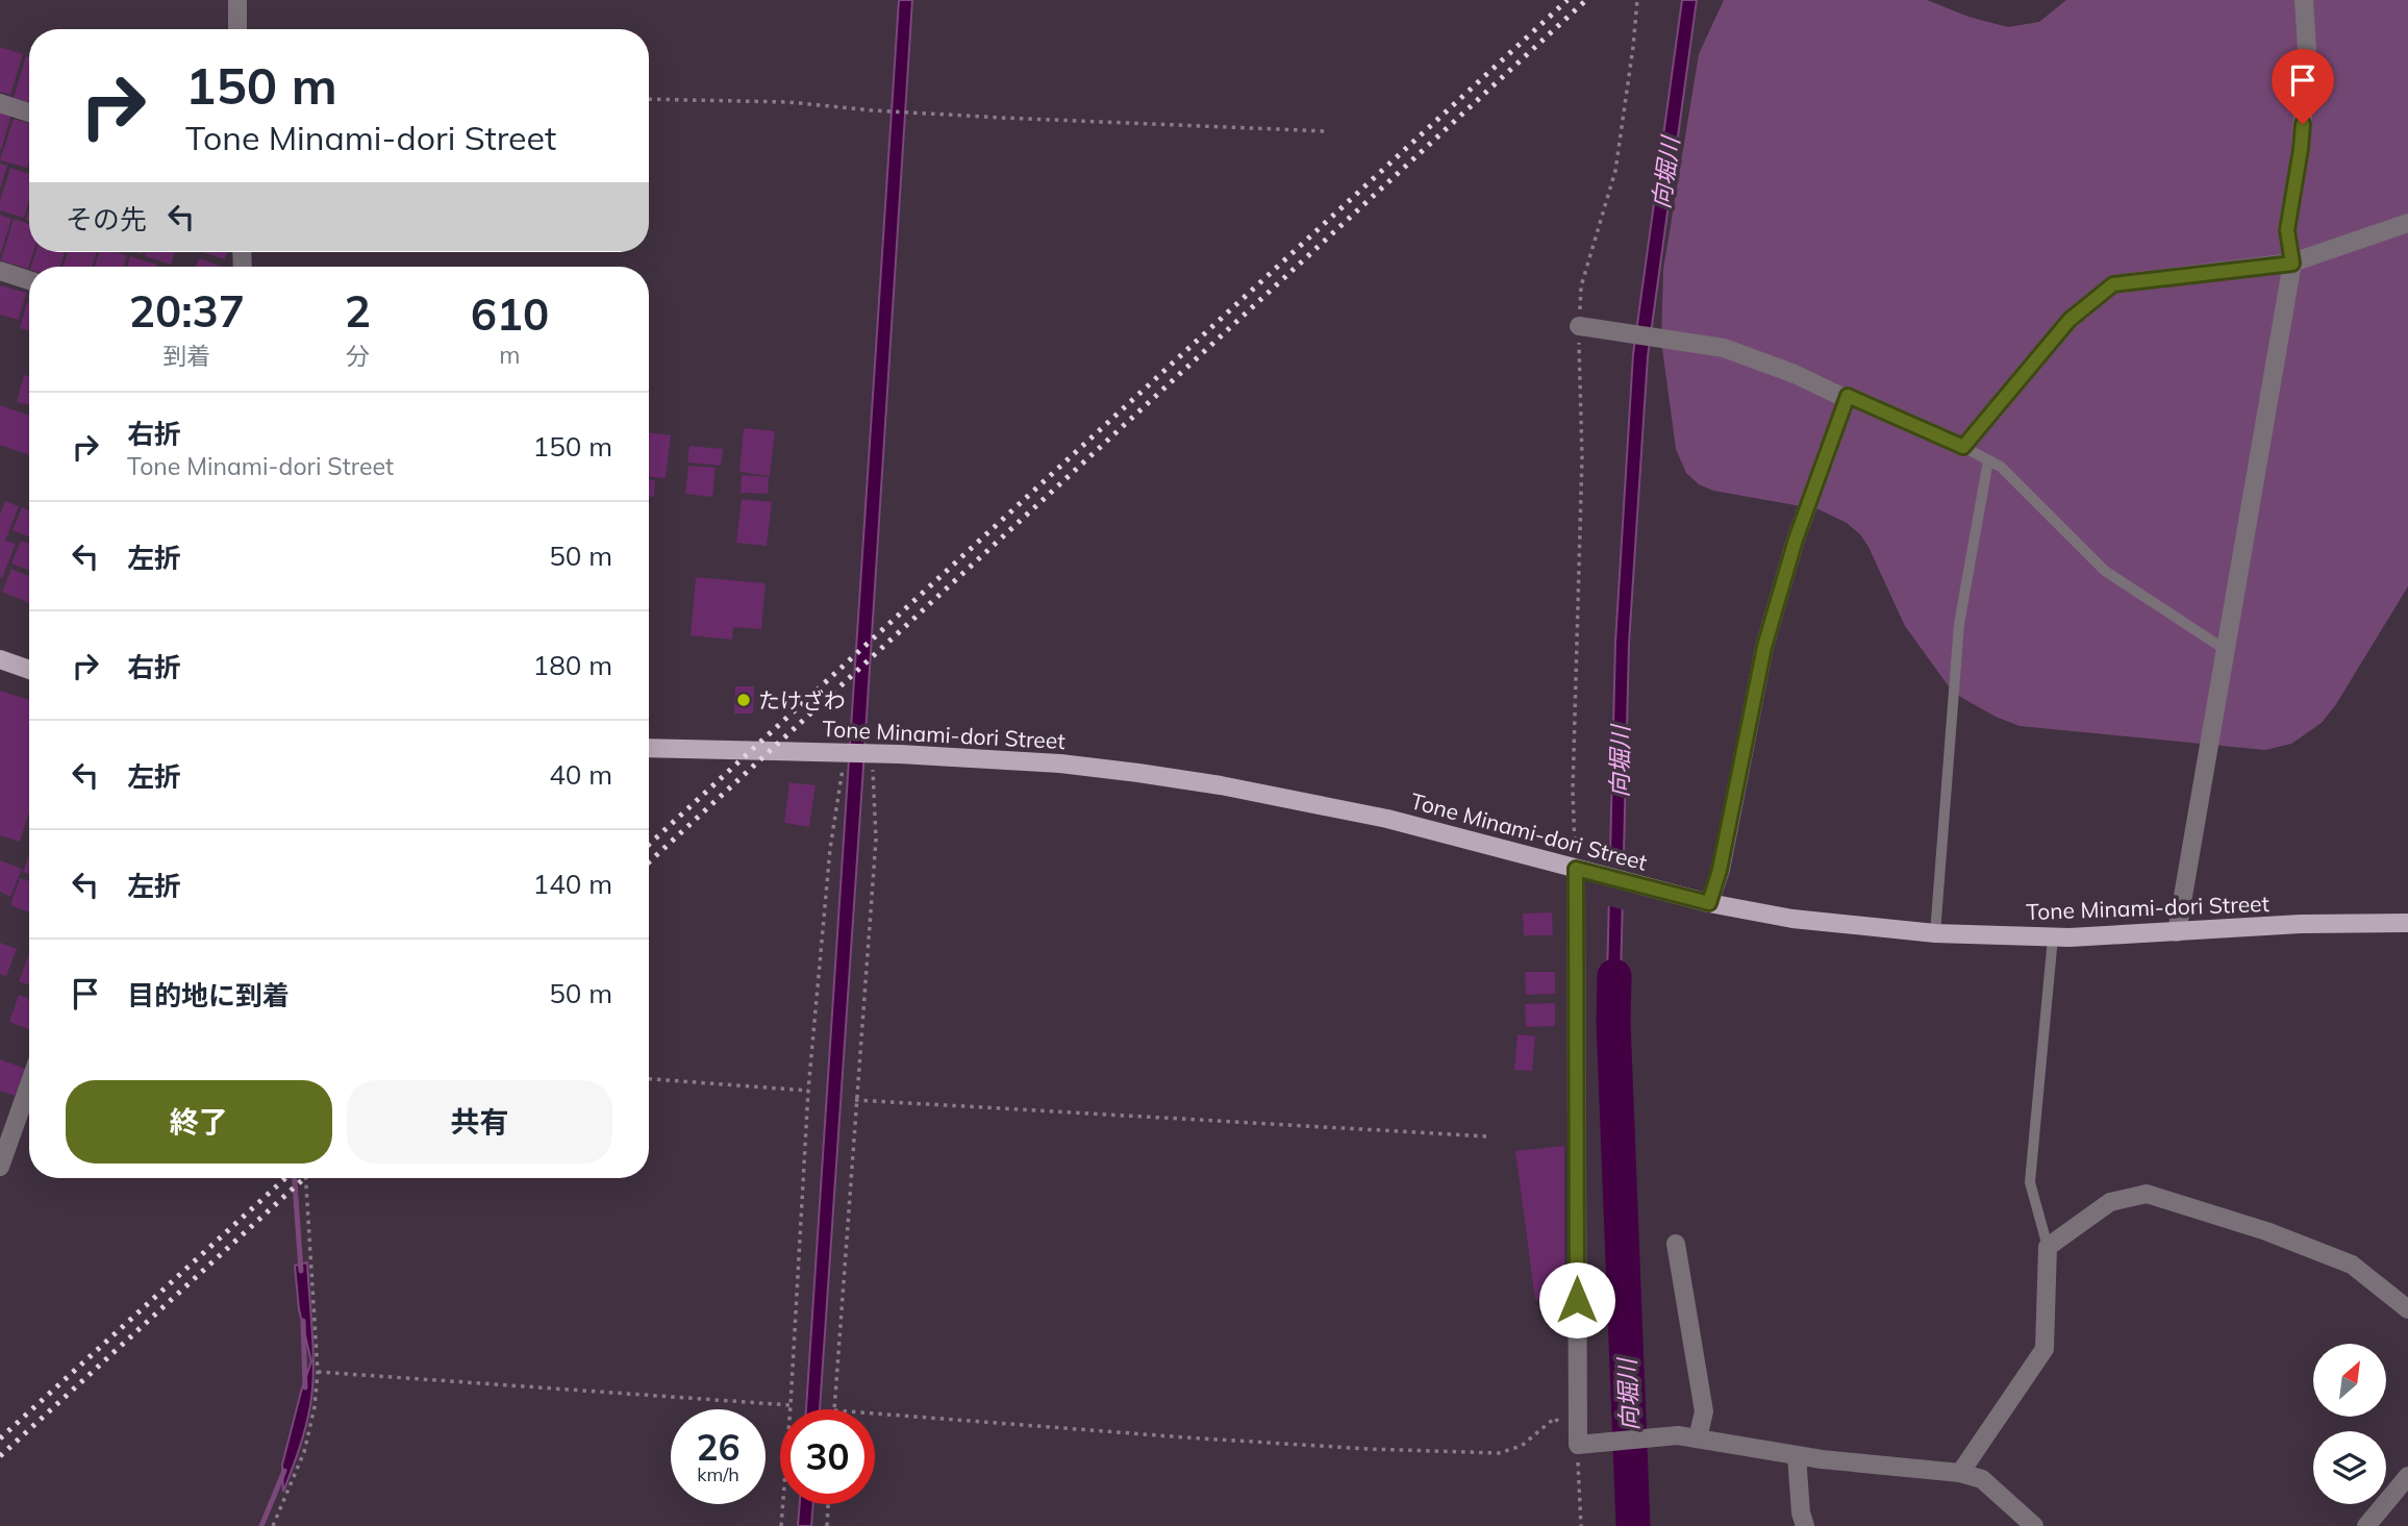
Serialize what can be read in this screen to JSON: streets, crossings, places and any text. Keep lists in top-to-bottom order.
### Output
{
  "streets": {
    "main road": ["Tone Minami-dori Street"]
  },
  "water": ["向堀川"],
  "places": ["たけざわ"],
  "north": "top right",
  "page": {
    "turn": ["150 m", "Tone Minami-dori Street"],
    "then": "その先",
    "eta": [
      "20:37",
      "到着",
      "2",
      "分",
      "610",
      "m"
    ],
    "list": [
      {
        "name": "右折",
        "note": "Tone Minami-dori Street",
        "value": "150 m"
      },
      {
        "name": "左折",
        "value": "50 m"
      },
      {
        "name": "右折",
        "value": "180 m"
      },
      {
        "name": "左折",
        "value": "40 m"
      },
      {
        "name": "左折",
        "value": "140 m"
      },
      {
        "name": "目的地に到着",
        "value": "50 m"
      }
    ],
    "buttons": ["終了", "共有"],
    "speed": "26 km/h",
    "limit": "30"
  }
}
